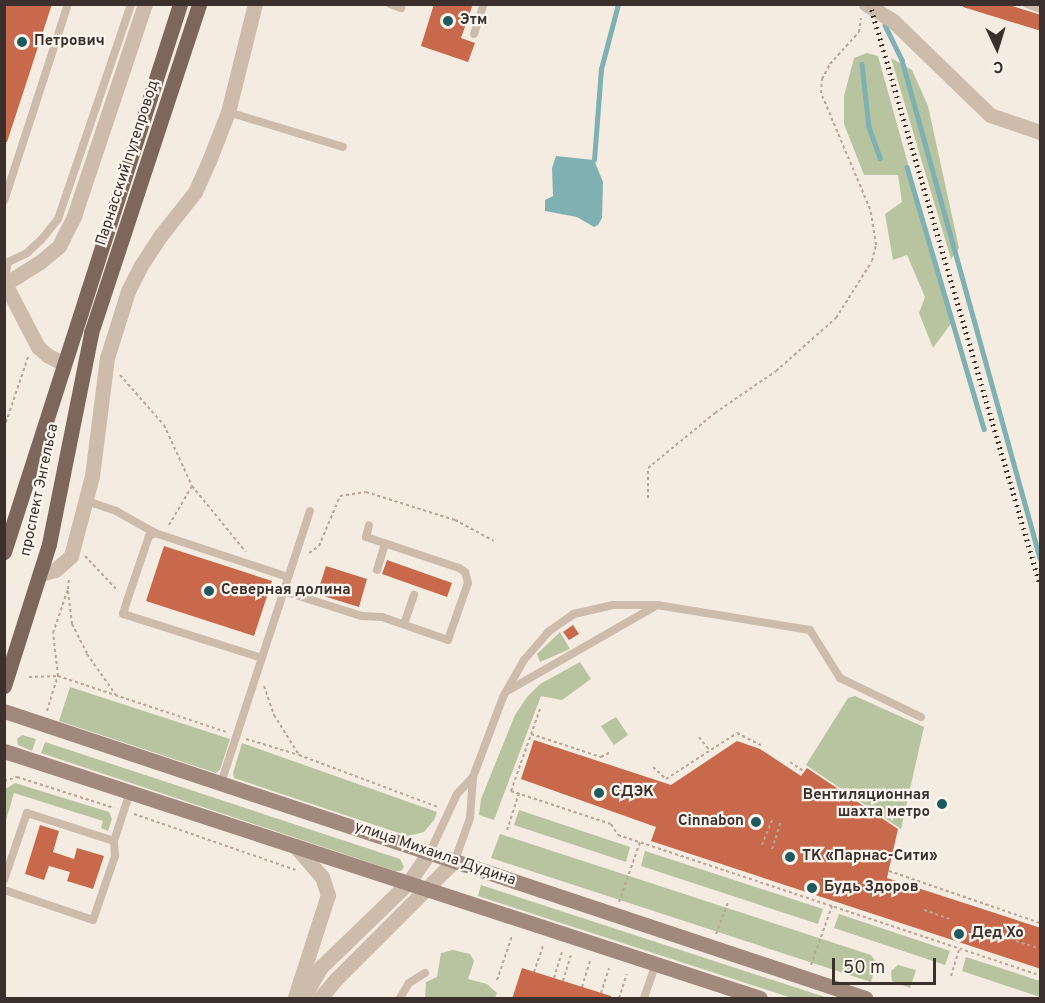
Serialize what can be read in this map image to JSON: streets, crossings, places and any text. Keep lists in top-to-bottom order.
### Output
{
  "streets": {
    "main road": ["Парнасский путепровод", "проспект Энгельса"],
    "street": ["улица Михаила Дудина"]
  },
  "crossings": [
    ["Парнасский путепровод", "проспект Энгельса"]
  ],
  "places": [
    "Этм",
    "Петрович",
    "Северная долина",
    "СДЭК",
    "Вентиляционная шахта метро",
    "Cinnabon",
    "ТК «Парнас-Сити»",
    "Будь Здоров",
    "Дед Хо"
  ],
  "scale_bar": "50 m",
  "north": "bottom"
}
